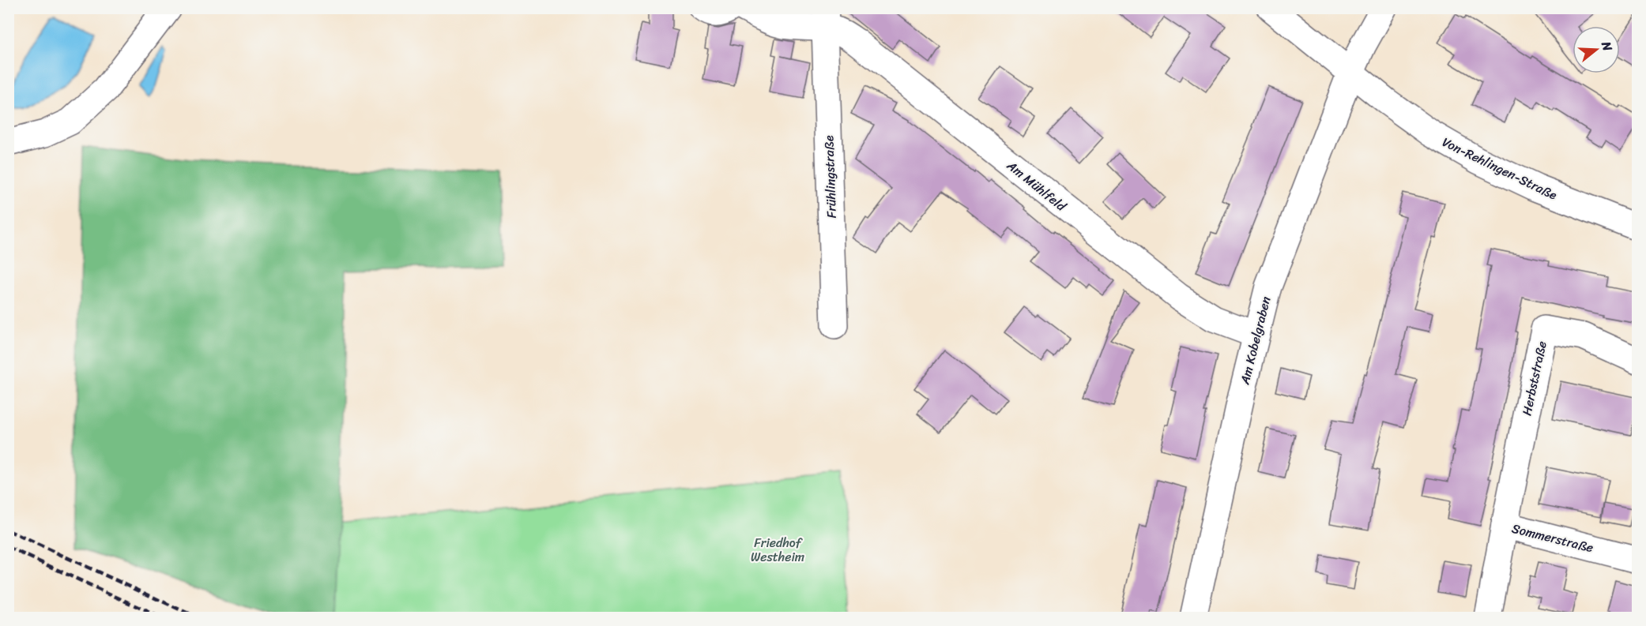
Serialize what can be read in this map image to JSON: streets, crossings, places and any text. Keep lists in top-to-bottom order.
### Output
{
  "streets": {
    "street": [
      "Von-Rehlingen-Straße",
      "Frühlingstraße",
      "Am Mühlfeld",
      "Am Kobelgraben",
      "Herbststraße",
      "Sommerstraße"
    ]
  },
  "crossings": [
    ["Von-Rehlingen-Straße", "Am Kobelgraben"],
    ["Frühlingstraße", "Am Mühlfeld"],
    ["Am Mühlfeld", "Am Kobelgraben"],
    ["Herbststraße", "Sommerstraße"]
  ],
  "parks": ["Friedhof Westheim"],
  "north": "right"
}
